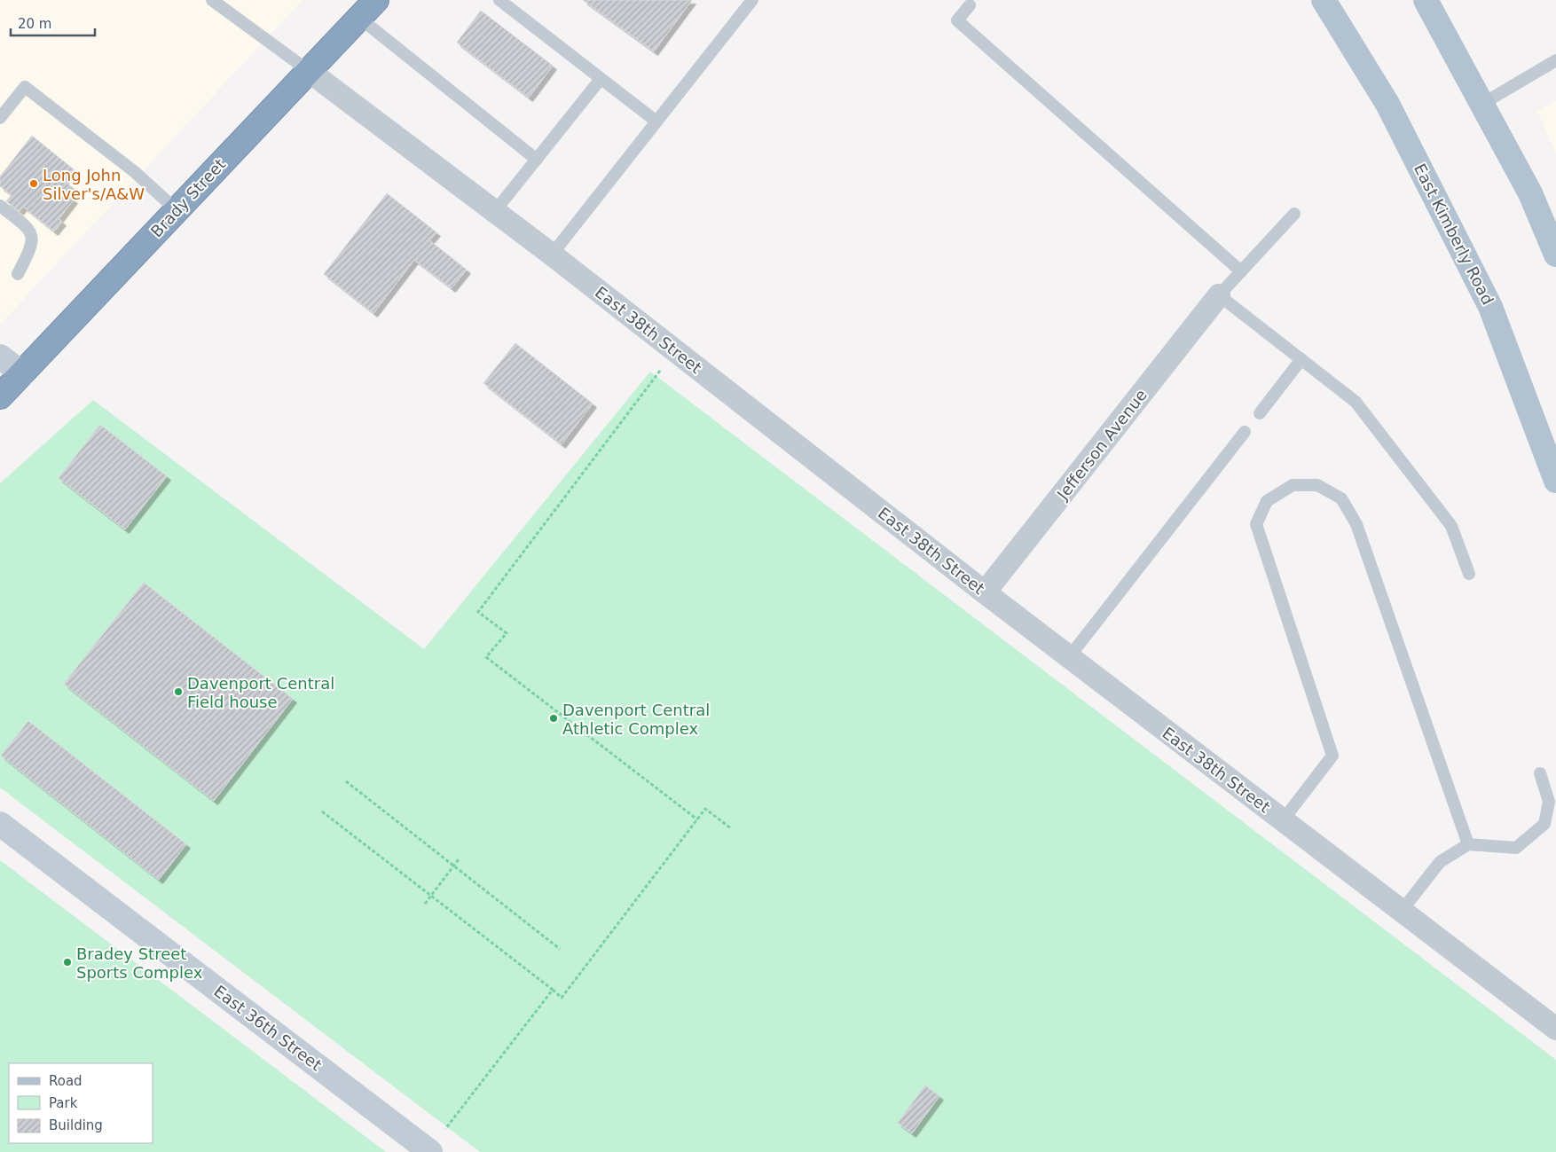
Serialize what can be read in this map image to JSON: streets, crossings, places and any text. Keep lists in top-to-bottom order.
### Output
{
  "streets": {
    "highway": ["Brady Street"],
    "main road": ["East Kimberly Road"],
    "street": ["East 38th Street", "Jefferson Avenue", "East 36th Street"]
  },
  "crossings": [
    ["Brady Street", "East 38th Street"],
    ["East 38th Street", "Jefferson Avenue"]
  ],
  "places": [
    "Long John Silver's/A&W",
    "Davenport Central Field house",
    "Davenport Central Athletic Complex",
    "Bradey Street Sports Complex"
  ],
  "legend": ["Road", "Park", "Building"],
  "scale_bar": "20 m"
}
